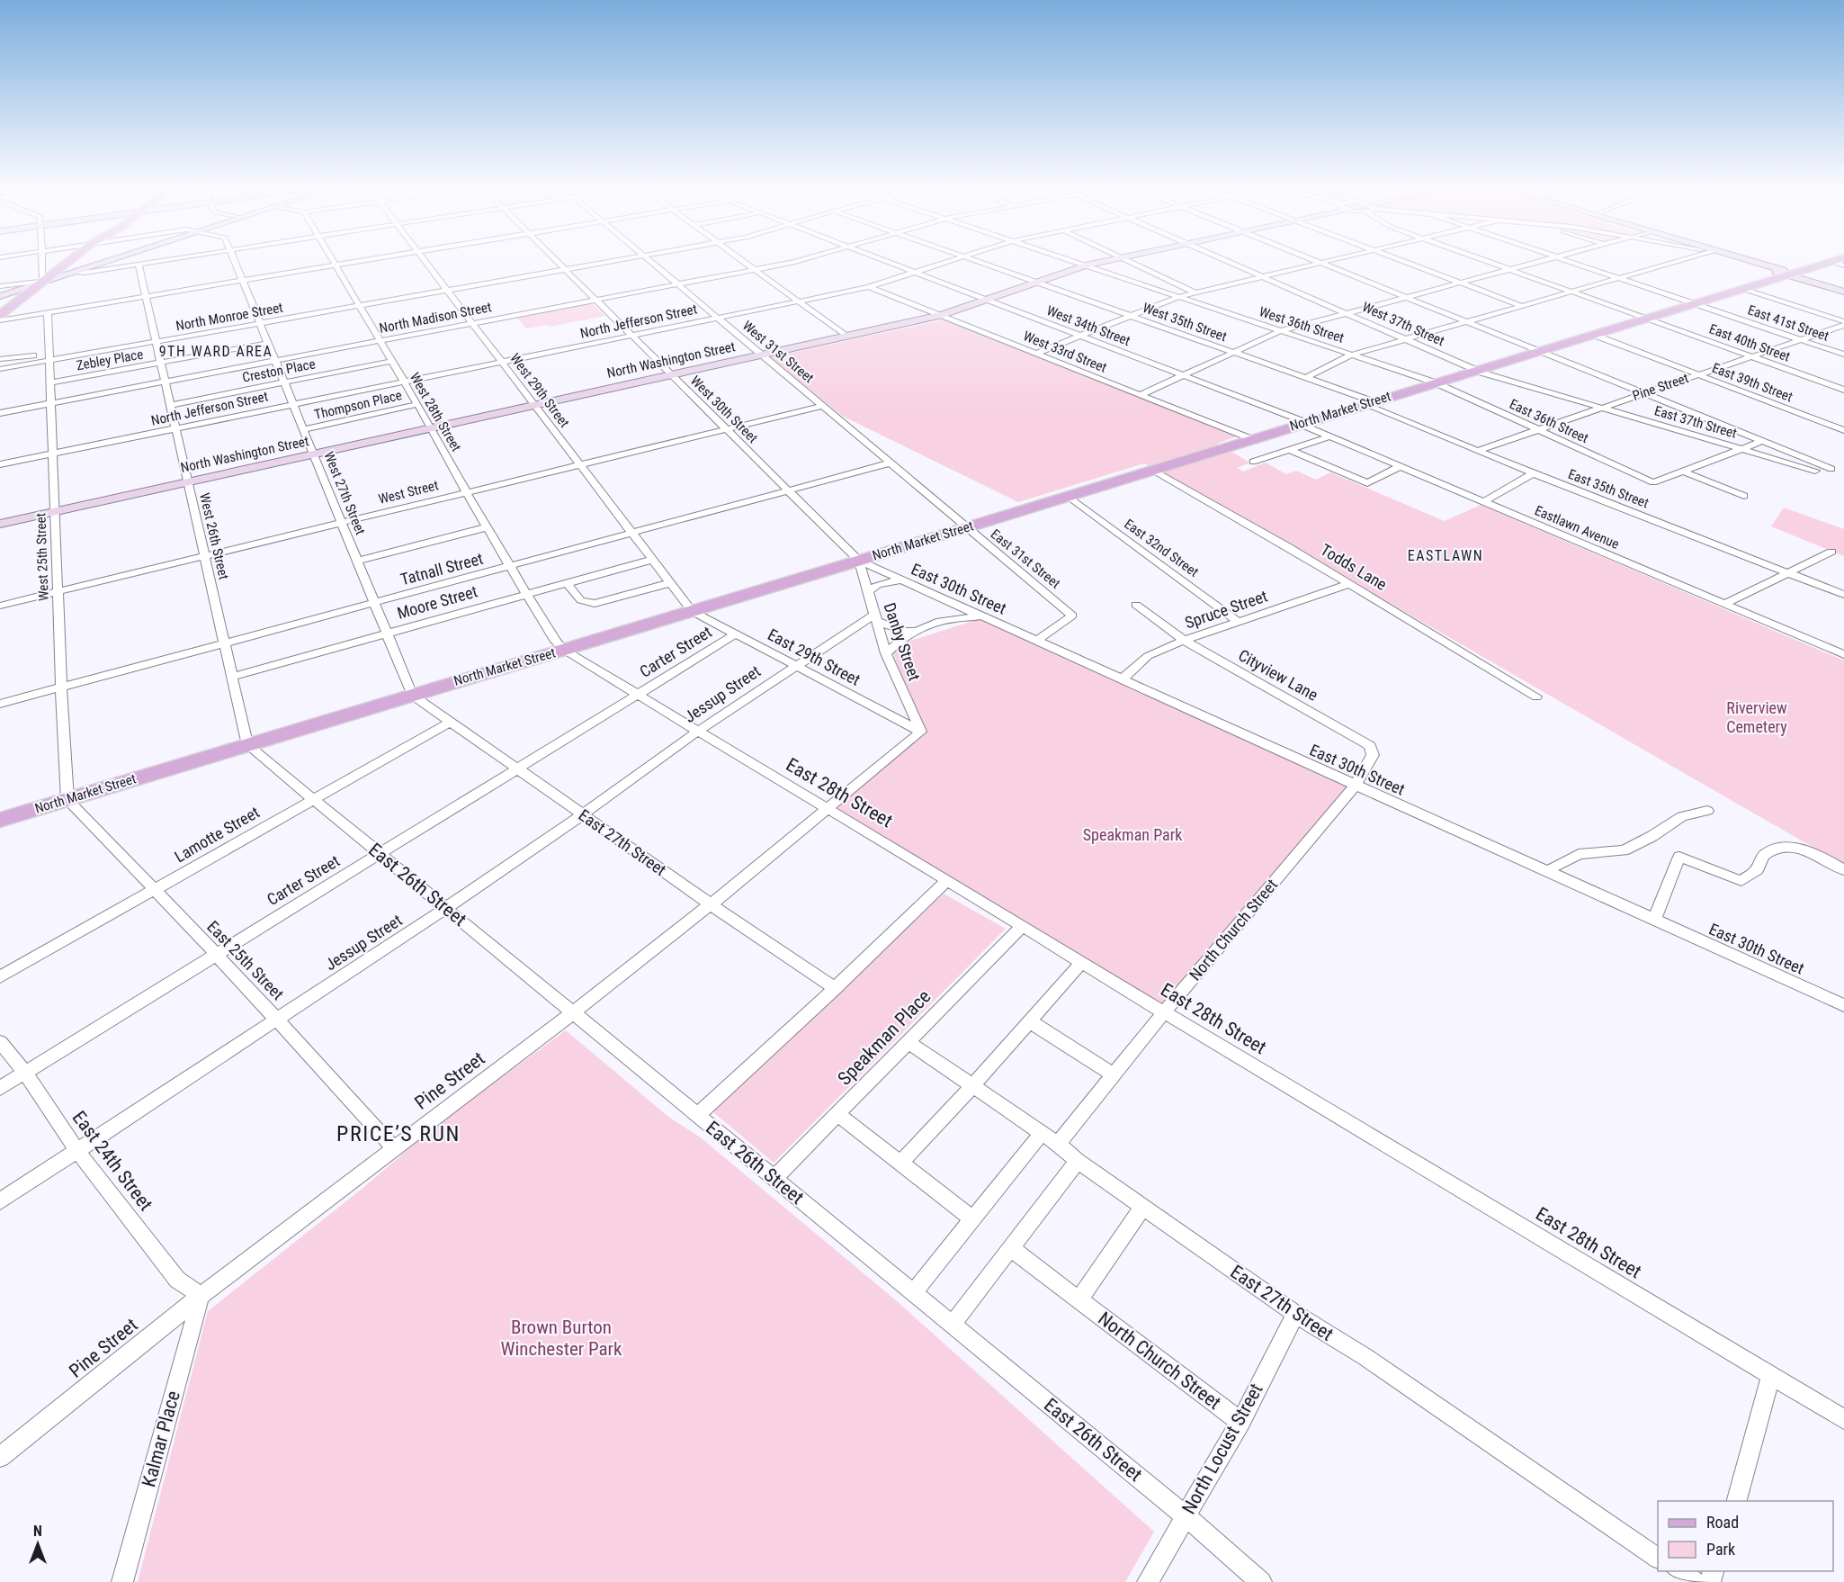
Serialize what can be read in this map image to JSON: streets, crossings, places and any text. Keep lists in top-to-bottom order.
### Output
{
  "streets": {
    "main road": ["North Washington Street", "North Market Street"],
    "street": [
      "North Monroe Street",
      "North Madison Street",
      "North Jefferson Street",
      "West 35th Street",
      "East 41st Street",
      "West 37th Street",
      "West 36th Street",
      "West 34th Street",
      "East 40th Street",
      "West 31st Street",
      "West 33rd Street",
      "Zebley Place",
      "Creston Place",
      "East 39th Street",
      "Pine Street",
      "West 29th Street",
      "Thompson Place",
      "West 30th Street",
      "West 28th Street",
      "East 36th Street",
      "East 37th Street",
      "East 35th Street",
      "West Street",
      "West 27th Street",
      "Eastlawn Avenue",
      "West 26th Street",
      "East 32nd Street",
      "West 25th Street",
      "East 31st Street",
      "Todds Lane",
      "Tatnall Street",
      "East 30th Street",
      "Moore Street",
      "Spruce Street",
      "Danby Street",
      "Carter Street",
      "East 29th Street",
      "Cityview Lane",
      "Jessup Street",
      "East 28th Street",
      "Lamotte Street",
      "East 27th Street",
      "East 26th Street",
      "North Church Street",
      "East 25th Street",
      "Speakman Place",
      "East 24th Street",
      "Kalmar Place",
      "North Locust Street"
    ]
  },
  "crossings": [
    ["North Monroe Street", "West 29th Street"],
    ["North Monroe Street", "West 30th Street"],
    ["North Monroe Street", "West 28th Street"],
    ["North Monroe Street", "West 27th Street"],
    ["North Monroe Street", "West 26th Street"],
    ["North Monroe Street", "West 25th Street"],
    ["North Madison Street", "West 31st Street"],
    ["North Madison Street", "West 29th Street"],
    ["North Madison Street", "West 30th Street"],
    ["North Madison Street", "West 28th Street"],
    ["North Madison Street", "West 27th Street"],
    ["North Madison Street", "West 26th Street"],
    ["North Madison Street", "West 25th Street"],
    ["North Jefferson Street", "West 34th Street"],
    ["North Jefferson Street", "West 31st Street"],
    ["North Jefferson Street", "West 33rd Street"],
    ["North Jefferson Street", "West 29th Street"],
    ["North Jefferson Street", "West 30th Street"],
    ["North Jefferson Street", "West 28th Street"],
    ["North Jefferson Street", "West 27th Street"],
    ["North Jefferson Street", "West 26th Street"],
    ["North Jefferson Street", "West 25th Street"],
    ["West 35th Street", "North Washington Street"],
    ["West 35th Street", "North Market Street"],
    ["West 35th Street", "East 35th Street"],
    ["East 41st Street", "Pine Street"],
    ["East 41st Street", "North Market Street"],
    ["West 37th Street", "North Market Street"],
    ["West 37th Street", "East 37th Street"],
    ["West 36th Street", "North Washington Street"],
    ["West 36th Street", "North Market Street"],
    ["West 36th Street", "East 36th Street"],
    ["West 34th Street", "North Washington Street"],
    ["West 34th Street", "North Market Street"],
    ["West 34th Street", "Eastlawn Avenue"],
    ["East 40th Street", "Pine Street"],
    ["East 40th Street", "North Market Street"],
    ["West 31st Street", "North Washington Street"],
    ["West 31st Street", "North Market Street"],
    ["West 31st Street", "West Street"],
    ["West 31st Street", "East 31st Street"],
    ["West 31st Street", "Tatnall Street"],
    ["West 33rd Street", "North Washington Street"],
    ["West 33rd Street", "North Market Street"],
    ["Zebley Place", "West 27th Street"],
    ["Zebley Place", "West 26th Street"],
    ["Zebley Place", "West 25th Street"],
    ["North Washington Street", "West 29th Street"],
    ["North Washington Street", "West 30th Street"],
    ["North Washington Street", "West 28th Street"],
    ["North Washington Street", "West 27th Street"],
    ["North Washington Street", "West 26th Street"],
    ["North Washington Street", "West 25th Street"],
    ["Creston Place", "West 28th Street"],
    ["Creston Place", "West 27th Street"],
    ["Creston Place", "West 26th Street"],
    ["East 39th Street", "Pine Street"],
    ["East 39th Street", "North Market Street"],
    ["Pine Street", "East 36th Street"],
    ["Pine Street", "East 37th Street"],
    ["Pine Street", "East 35th Street"],
    ["Pine Street", "Danby Street"],
    ["Pine Street", "East 29th Street"],
    ["Pine Street", "East 28th Street"],
    ["Pine Street", "East 27th Street"],
    ["Pine Street", "East 26th Street"],
    ["Pine Street", "East 25th Street"],
    ["Pine Street", "East 24th Street"],
    ["Pine Street", "Kalmar Place"],
    ["West 29th Street", "North Market Street"],
    ["West 29th Street", "West Street"],
    ["West 29th Street", "Tatnall Street"],
    ["West 29th Street", "Moore Street"],
    ["West 29th Street", "East 29th Street"],
    ["Thompson Place", "West 28th Street"],
    ["Thompson Place", "West 27th Street"],
    ["West 30th Street", "North Market Street"],
    ["West 30th Street", "West Street"],
    ["West 30th Street", "Tatnall Street"],
    ["West 30th Street", "East 30th Street"],
    ["West 30th Street", "Danby Street"],
    ["North Market Street", "West 28th Street"],
    ["North Market Street", "East 36th Street"],
    ["North Market Street", "East 37th Street"],
    ["North Market Street", "East 35th Street"],
    ["North Market Street", "West 27th Street"],
    ["North Market Street", "Eastlawn Avenue"],
    ["North Market Street", "West 26th Street"],
    ["North Market Street", "East 32nd Street"],
    ["North Market Street", "West 25th Street"],
    ["North Market Street", "East 31st Street"],
    ["North Market Street", "Todds Lane"],
    ["North Market Street", "East 30th Street"],
    ["North Market Street", "Danby Street"],
    ["North Market Street", "East 29th Street"],
    ["North Market Street", "East 28th Street"],
    ["North Market Street", "East 27th Street"],
    ["North Market Street", "East 26th Street"],
    ["North Market Street", "East 25th Street"],
    ["West 28th Street", "West Street"],
    ["West 28th Street", "Tatnall Street"],
    ["West 28th Street", "Moore Street"],
    ["West 28th Street", "East 28th Street"],
    ["West Street", "West 27th Street"],
    ["West Street", "West 26th Street"],
    ["West Street", "West 25th Street"],
    ["West 27th Street", "Tatnall Street"],
    ["West 27th Street", "Moore Street"],
    ["West 27th Street", "East 27th Street"],
    ["West 26th Street", "Tatnall Street"],
    ["West 26th Street", "Moore Street"],
    ["West 26th Street", "East 26th Street"],
    ["East 32nd Street", "Spruce Street"],
    ["West 25th Street", "Tatnall Street"],
    ["West 25th Street", "East 25th Street"],
    ["East 31st Street", "East 30th Street"],
    ["Todds Lane", "Spruce Street"],
    ["East 30th Street", "Spruce Street"],
    ["East 30th Street", "Danby Street"],
    ["East 30th Street", "Cityview Lane"],
    ["East 30th Street", "North Church Street"],
    ["Spruce Street", "Cityview Lane"],
    ["Danby Street", "East 29th Street"],
    ["Danby Street", "Jessup Street"],
    ["Carter Street", "East 29th Street"],
    ["Carter Street", "East 28th Street"],
    ["Carter Street", "East 27th Street"],
    ["Carter Street", "East 26th Street"],
    ["Carter Street", "East 25th Street"],
    ["Carter Street", "East 24th Street"],
    ["East 29th Street", "Jessup Street"],
    ["Cityview Lane", "North Church Street"],
    ["Jessup Street", "East 28th Street"],
    ["Jessup Street", "East 27th Street"],
    ["Jessup Street", "East 26th Street"],
    ["Jessup Street", "East 25th Street"],
    ["Jessup Street", "East 24th Street"],
    ["East 28th Street", "North Church Street"],
    ["East 28th Street", "Speakman Place"],
    ["Lamotte Street", "East 27th Street"],
    ["Lamotte Street", "East 26th Street"],
    ["Lamotte Street", "East 25th Street"],
    ["East 27th Street", "North Church Street"],
    ["East 27th Street", "Speakman Place"],
    ["East 27th Street", "North Locust Street"],
    ["East 26th Street", "Speakman Place"],
    ["East 26th Street", "North Locust Street"],
    ["North Church Street", "North Locust Street"],
    ["East 24th Street", "Kalmar Place"]
  ],
  "districts": ["9TH WARD AREA", "EASTLAWN", "PRICE’S RUN"],
  "parks": ["Riverview Cemetery", "Speakman Park", "Brown Burton Winchester Park"],
  "legend": ["Road", "Park"],
  "north": "top"
}
